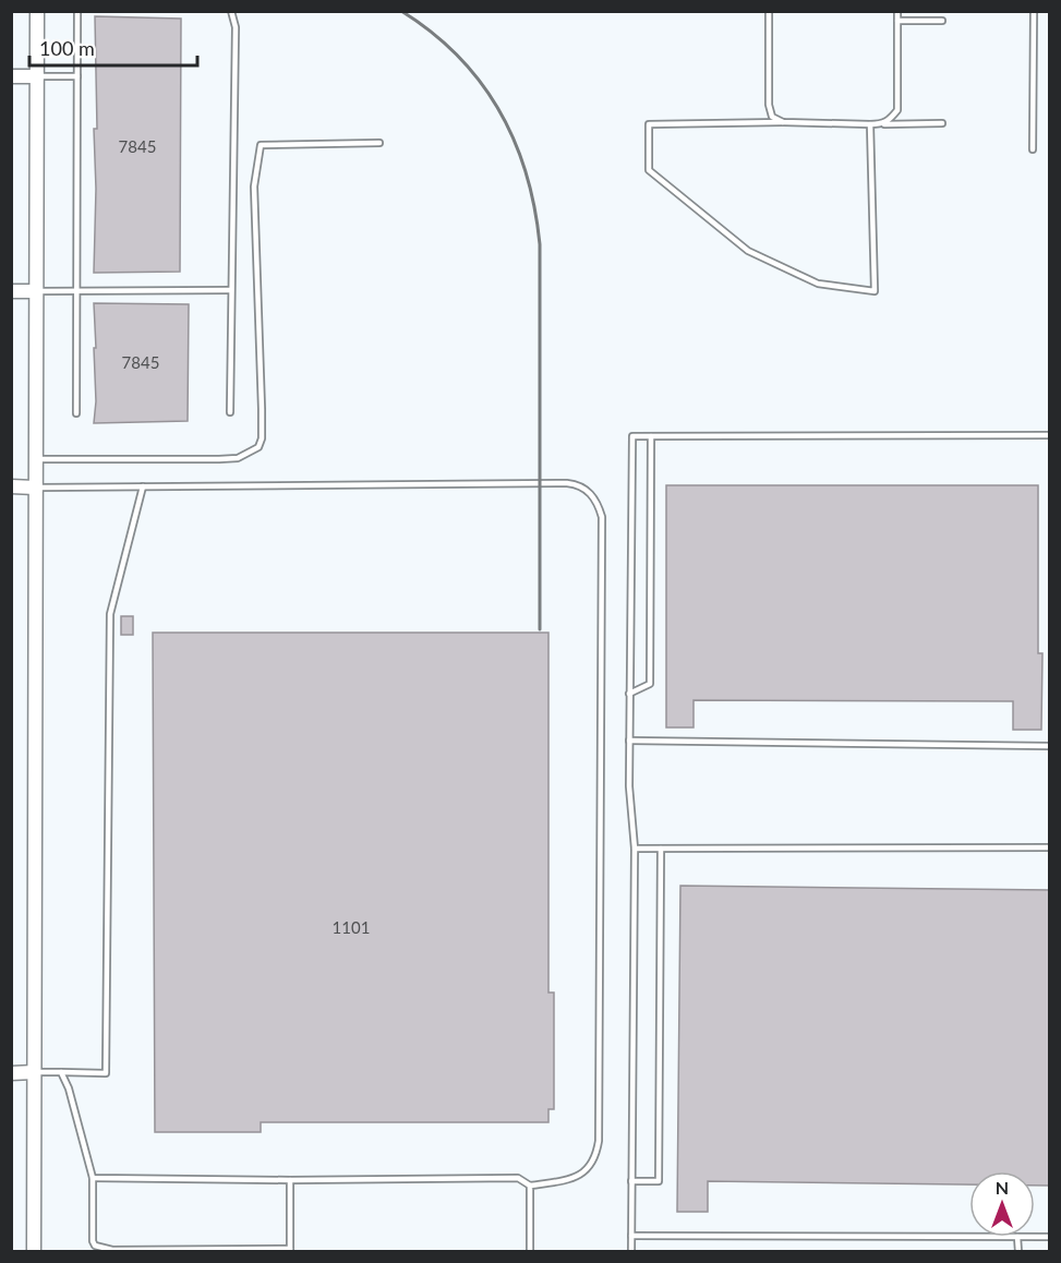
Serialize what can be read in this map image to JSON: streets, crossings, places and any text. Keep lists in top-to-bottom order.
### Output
{
  "house_numbers": ["7845", "7845", "1101"],
  "scale_bar": "100 m",
  "north": "top"
}
